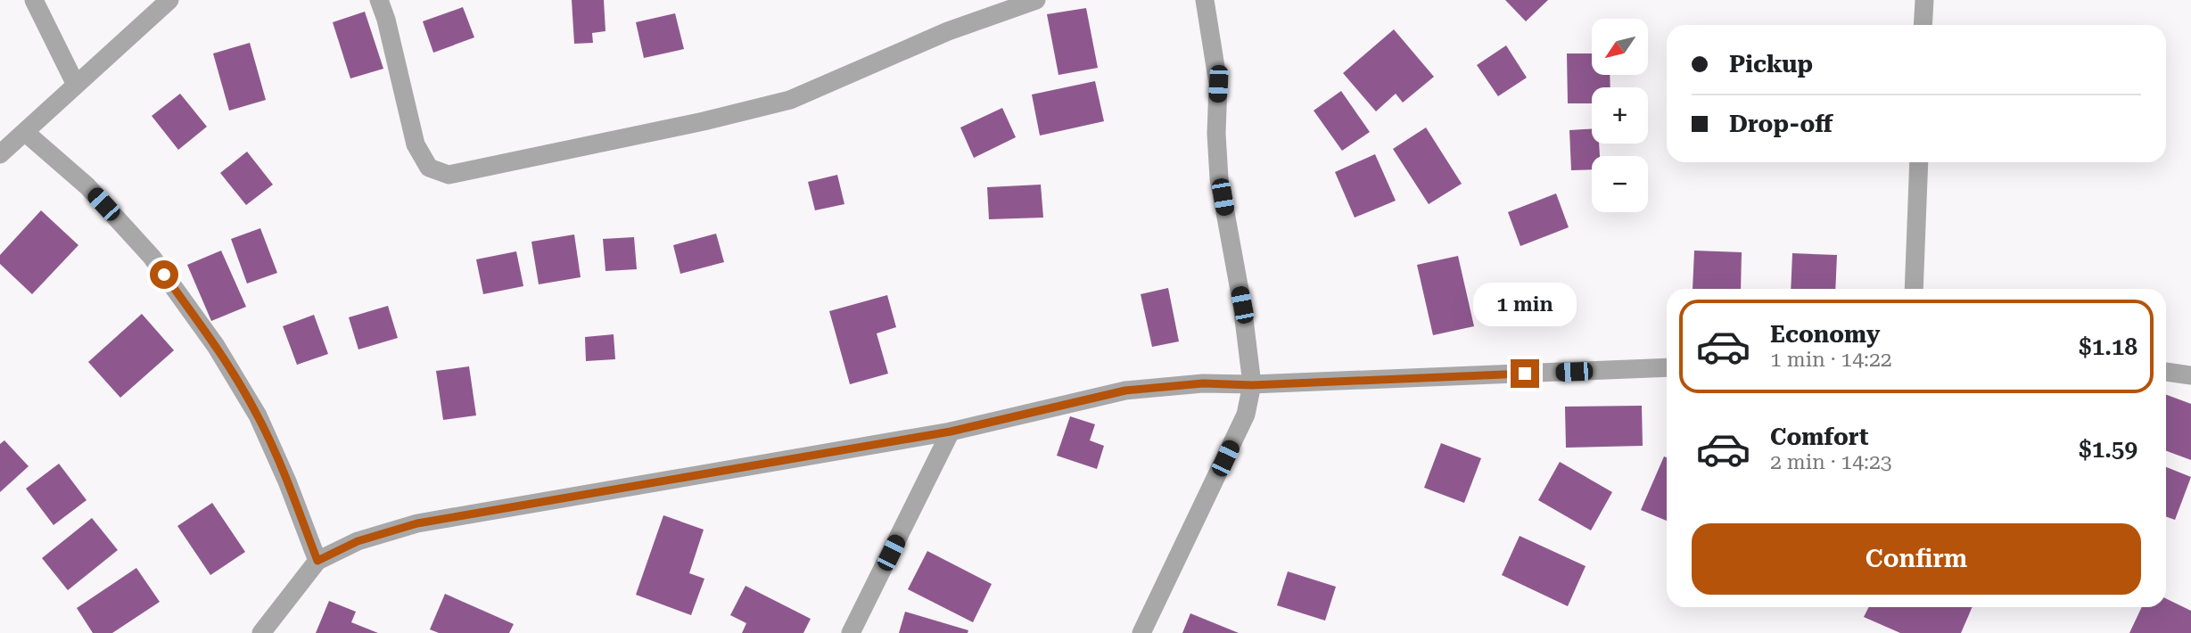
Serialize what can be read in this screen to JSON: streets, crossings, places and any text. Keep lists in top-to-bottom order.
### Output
{
  "north": "bottom left",
  "page": {
    "map_buttons": ["+", "−"],
    "banner": ["Pickup", "Drop-off"],
    "bubble": "1 min",
    "list": [
      {
        "name": "Economy",
        "note": "1 min · 14:22",
        "value": "$1.18"
      },
      {
        "name": "Comfort",
        "note": "2 min · 14:23",
        "value": "$1.59"
      }
    ],
    "buttons": "Confirm"
  }
}
